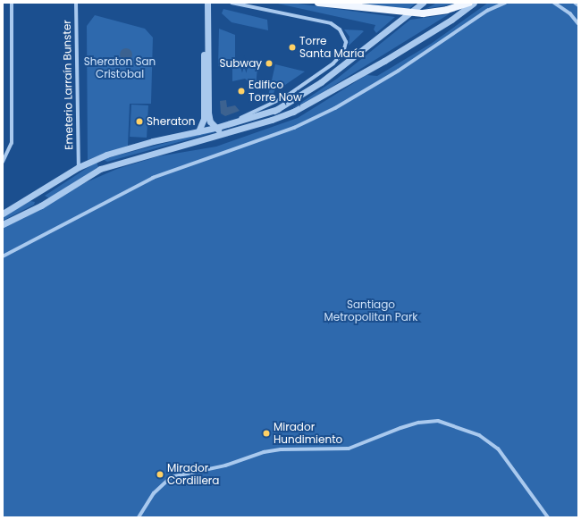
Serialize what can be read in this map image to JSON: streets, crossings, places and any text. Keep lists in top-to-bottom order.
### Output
{
  "streets": {
    "street": ["Emeterio Larraín Bunster"]
  },
  "parks": ["Sheraton San Cristobal", "Santiago Metropolitan Park"],
  "places": [
    "Torre Santa María",
    "Subway",
    "Edifico Torre Now",
    "Sheraton",
    "Mirador Hundimiento",
    "Mirador Cordillera"
  ]
}
